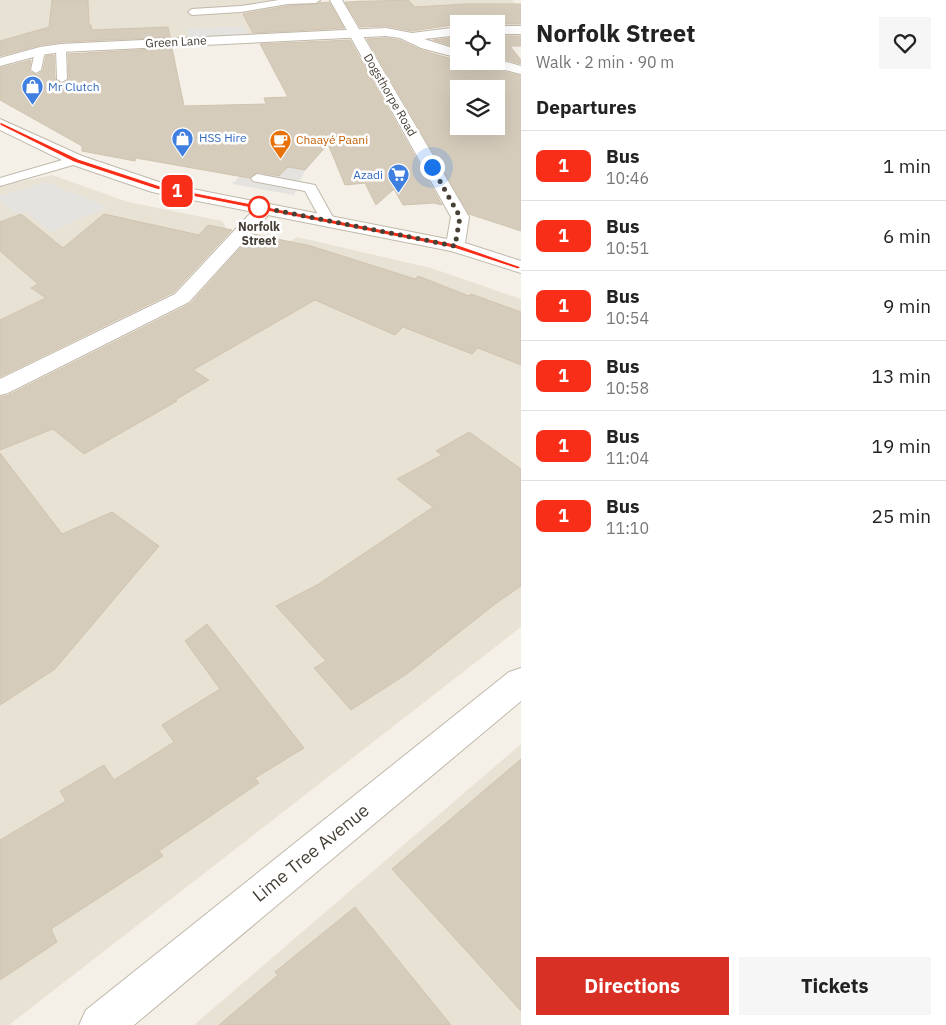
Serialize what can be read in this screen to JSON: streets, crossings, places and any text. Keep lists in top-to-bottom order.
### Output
{
  "streets": {
    "street": ["Green Lane", "Dogsthorpe Road", "Lime Tree Avenue"]
  },
  "crossings": [
    ["Green Lane", "Dogsthorpe Road"]
  ],
  "places": {
    "shop": ["Mr Clutch", "HSS Hire"],
    "cafe": ["Chaayé Paani"],
    "supermarket": ["Azadi"],
    "other": ["Norfolk Street"]
  },
  "lines": ["bus line 1"],
  "page": {
    "on_map": "1",
    "heading": [
      ["Norfolk Street", "Walk · 2 min · 90 m"],
      "Departures"
    ],
    "list": [
      {
        "mark": "1",
        "name": "Bus",
        "note": "10:46",
        "value": "1 min"
      },
      {
        "mark": "1",
        "name": "Bus",
        "note": "10:51",
        "value": "6 min"
      },
      {
        "mark": "1",
        "name": "Bus",
        "note": "10:54",
        "value": "9 min"
      },
      {
        "mark": "1",
        "name": "Bus",
        "note": "10:58",
        "value": "13 min"
      },
      {
        "mark": "1",
        "name": "Bus",
        "note": "11:04",
        "value": "19 min"
      },
      {
        "mark": "1",
        "name": "Bus",
        "note": "11:10",
        "value": "25 min"
      }
    ],
    "buttons": ["Directions", "Tickets"]
  }
}
